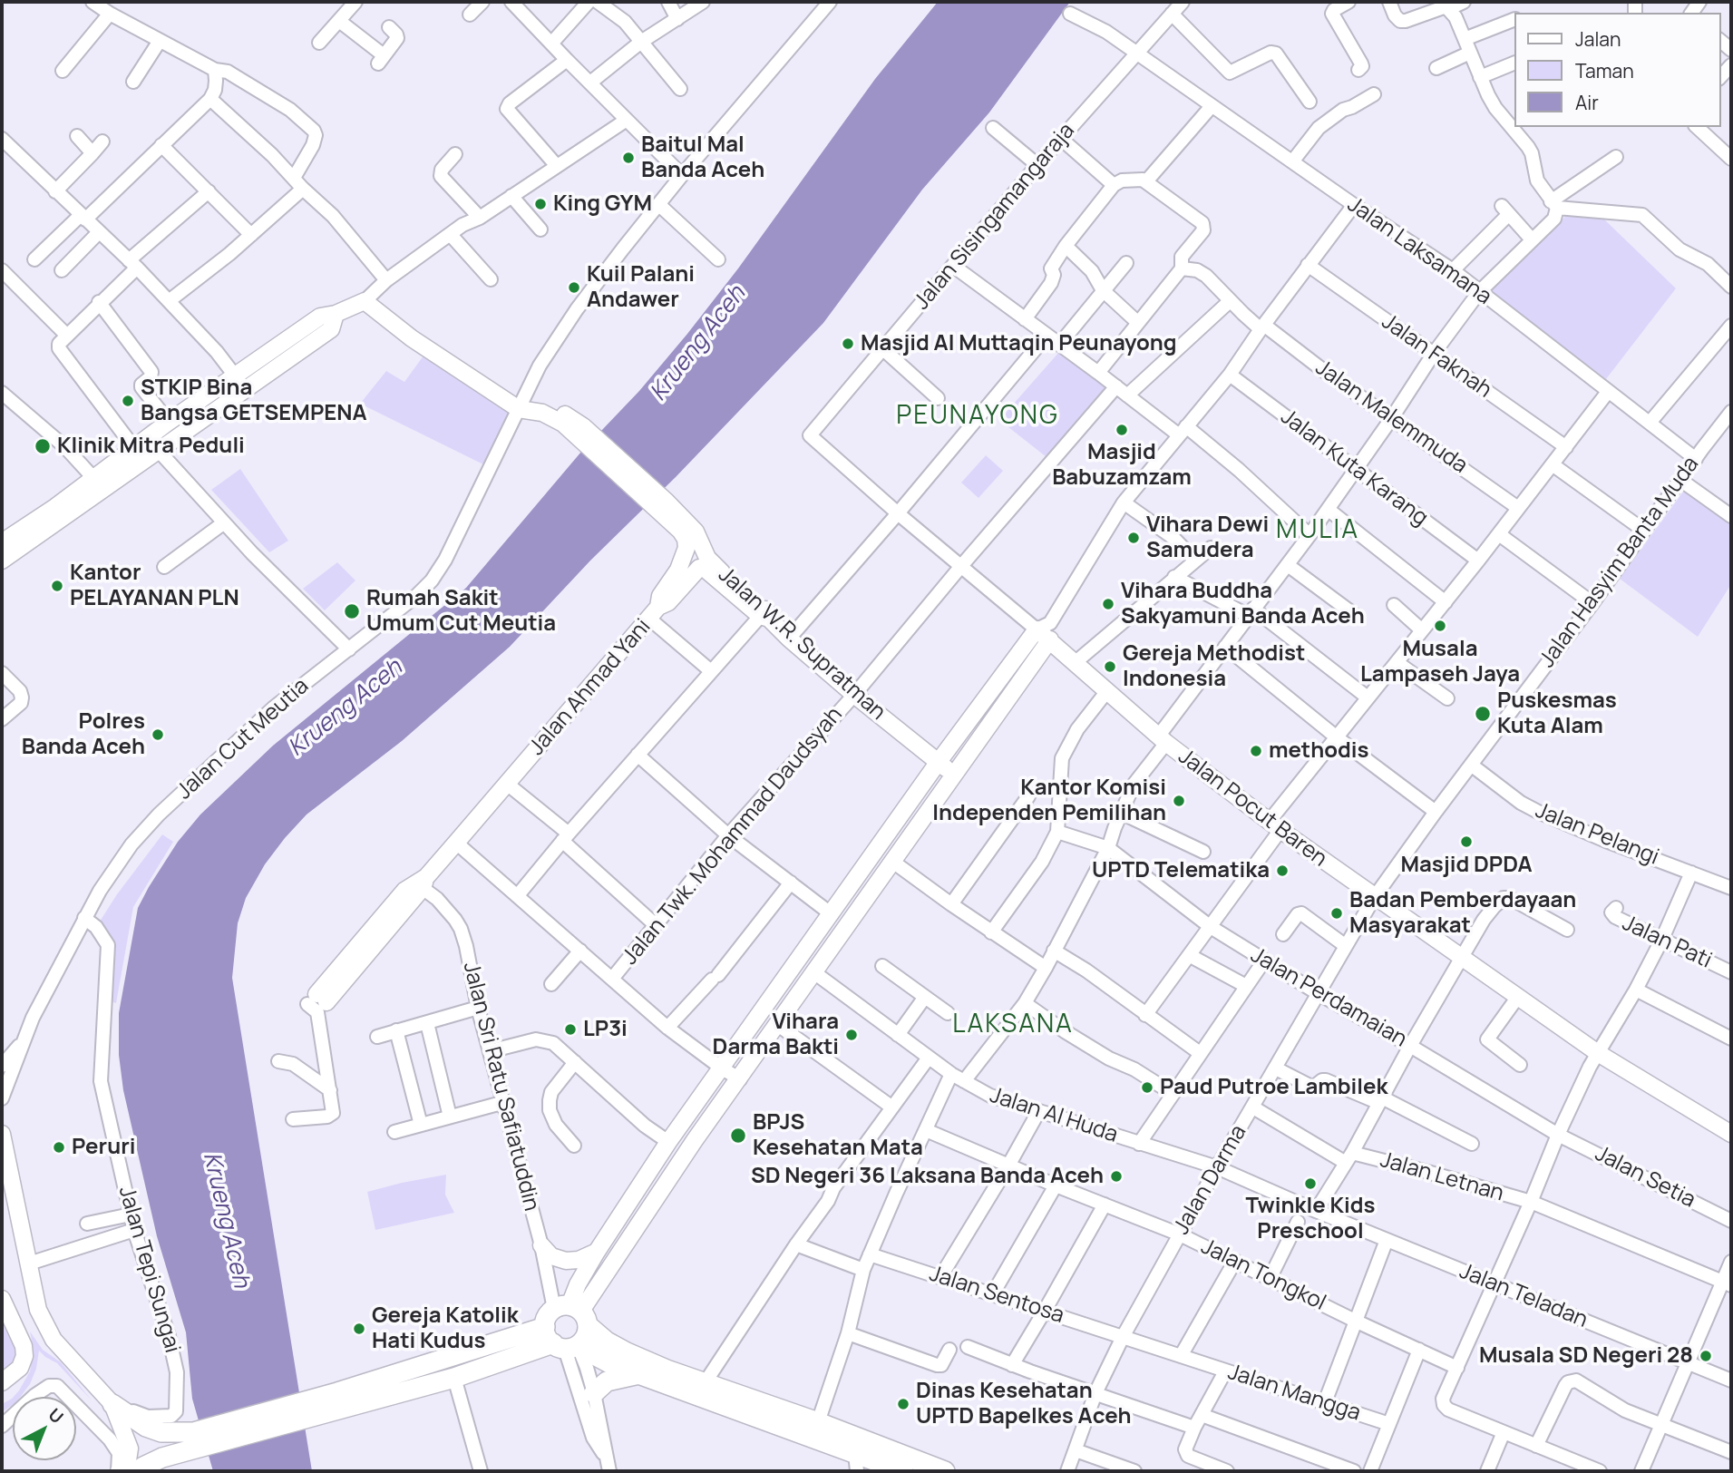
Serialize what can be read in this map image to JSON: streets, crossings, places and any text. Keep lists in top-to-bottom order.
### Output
{
  "streets": {
    "main road": ["Jalan W.R. Supratman", "Jalan Ahmad Yani", "Jalan Pocut Baren"],
    "street": [
      "Jalan Sisingamangaraja",
      "Jalan Laksamana",
      "Jalan Faknah",
      "Jalan Malemmuda",
      "Jalan Kuta Karang",
      "Jalan Hasyim Banta Muda",
      "Jalan Cut Meutia",
      "Jalan Pelangi",
      "Jalan Twk. Mohammad Daudsyah",
      "Jalan Pati",
      "Jalan Perdamaian",
      "Jalan Sri Ratu Safiatuddin",
      "Jalan Al Huda",
      "Jalan Letnan",
      "Jalan Setia",
      "Jalan Darma",
      "Jalan Tepi Sungai",
      "Jalan Tongkol",
      "Jalan Sentosa",
      "Jalan Teladan",
      "Jalan Mangga"
    ]
  },
  "crossings": [
    ["Jalan Sisingamangaraja", "Jalan Laksamana"],
    ["Jalan Sisingamangaraja", "Jalan Pocut Baren"],
    ["Jalan Laksamana", "Jalan Hasyim Banta Muda"],
    ["Jalan Hasyim Banta Muda", "Jalan Pocut Baren"],
    ["Jalan Hasyim Banta Muda", "Jalan Pelangi"],
    ["Jalan Hasyim Banta Muda", "Jalan Darma"],
    ["Jalan W.R. Supratman", "Jalan Ahmad Yani"],
    ["Jalan W.R. Supratman", "Jalan Cut Meutia"],
    ["Jalan W.R. Supratman", "Jalan Twk. Mohammad Daudsyah"],
    ["Jalan Ahmad Yani", "Jalan Sri Ratu Safiatuddin"],
    ["Jalan Cut Meutia", "Jalan Tepi Sungai"],
    ["Jalan Pocut Baren", "Jalan Twk. Mohammad Daudsyah"],
    ["Jalan Pocut Baren", "Jalan Darma"],
    ["Jalan Perdamaian", "Jalan Setia"],
    ["Jalan Perdamaian", "Jalan Darma"],
    ["Jalan Al Huda", "Jalan Darma"],
    ["Jalan Al Huda", "Jalan Teladan"],
    ["Jalan Letnan", "Jalan Darma"],
    ["Jalan Darma", "Jalan Tongkol"],
    ["Jalan Darma", "Jalan Sentosa"],
    ["Jalan Darma", "Jalan Mangga"],
    ["Jalan Tongkol", "Jalan Mangga"],
    ["Jalan Sentosa", "Jalan Mangga"]
  ],
  "districts": ["PEUNAYONG", "MULIA", "LAKSANA"],
  "water": ["Krueng Aceh"],
  "places": [
    "Baitul Mal Banda Aceh",
    "King GYM",
    "Kuil Palani Andawer",
    "Masjid Al Muttaqin Peunayong",
    "STKIP Bina Bangsa GETSEMPENA",
    "Masjid Babuzamzam",
    "Klinik Mitra Peduli",
    "Vihara Dewi Samudera",
    "Kantor PELAYANAN PLN",
    "Vihara Buddha Sakyamuni Banda Aceh",
    "Rumah Sakit Umum Cut Meutia",
    "Musala Lampaseh Jaya",
    "Gereja Methodist Indonesia",
    "Puskesmas Kuta Alam",
    "Polres Banda Aceh",
    "methodis",
    "Kantor Komisi Independen Pemilihan",
    "Masjid DPDA",
    "UPTD Telematika",
    "Badan Pemberdayaan Masyarakat",
    "LP3i",
    "Vihara Darma Bakti",
    "Paud Putroe Lambilek",
    "BPJS Kesehatan Mata",
    "Peruri",
    "SD Negeri 36 Laksana Banda Aceh",
    "Twinkle Kids Preschool",
    "Gereja Katolik Hati Kudus",
    "Musala SD Negeri 28",
    "Dinas Kesehatan UPTD Bapelkes Aceh"
  ],
  "legend": ["Jalan", "Taman", "Air"],
  "north": "top right"
}
